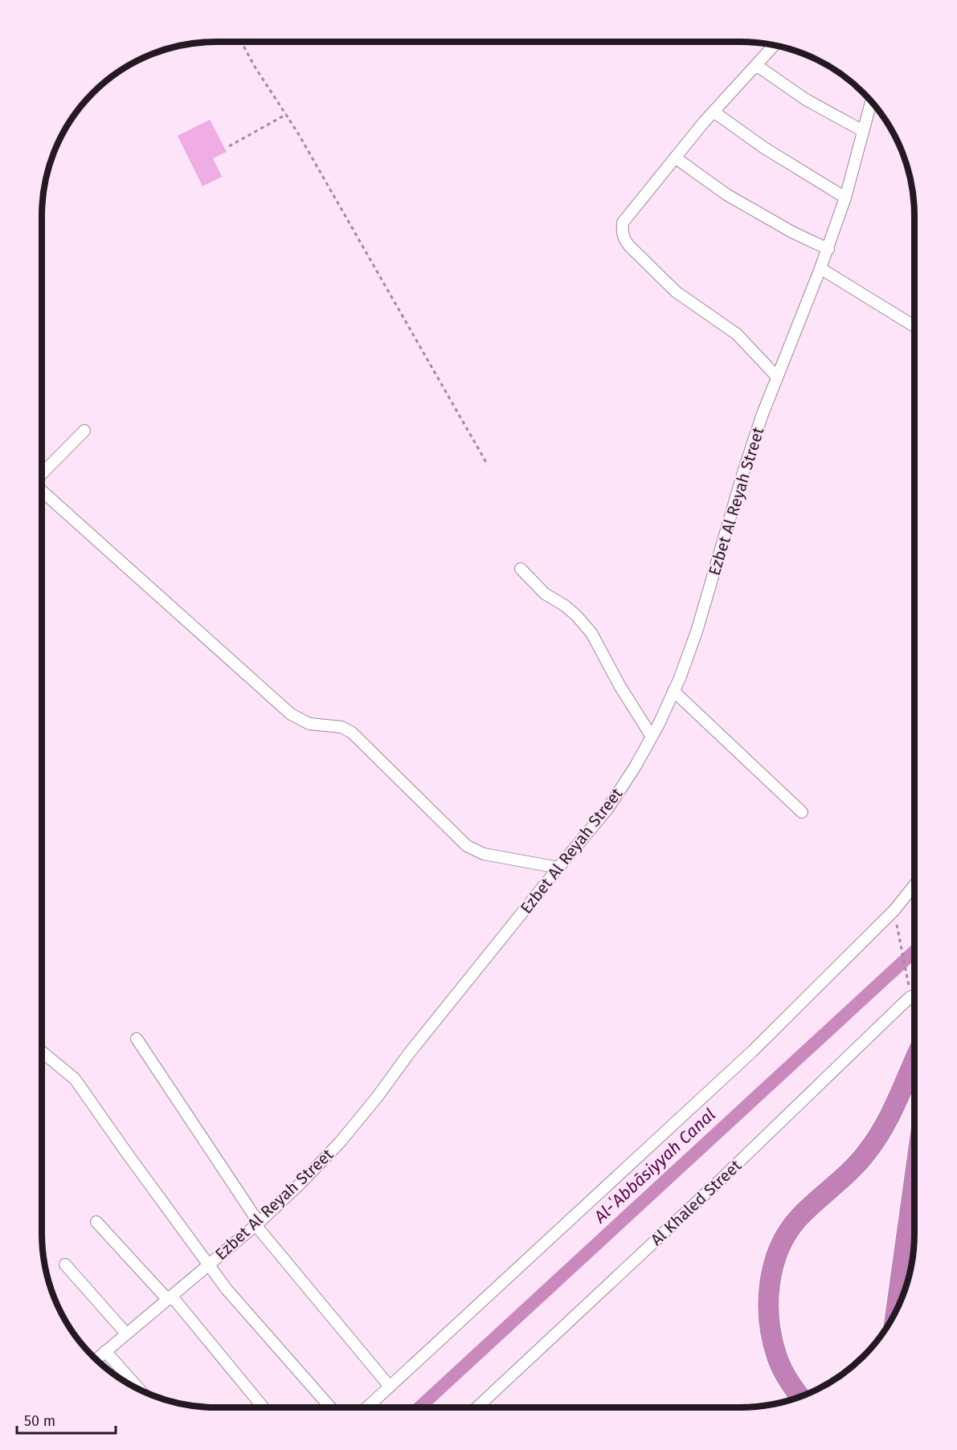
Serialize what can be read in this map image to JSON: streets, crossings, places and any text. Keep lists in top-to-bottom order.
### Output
{
  "streets": {
    "street": ["Ezbet Al Reyah Street", "Al Khaled Street"]
  },
  "water": ["Al-ʿAbbāsiyyah Canal"],
  "scale_bar": "50 m"
}
